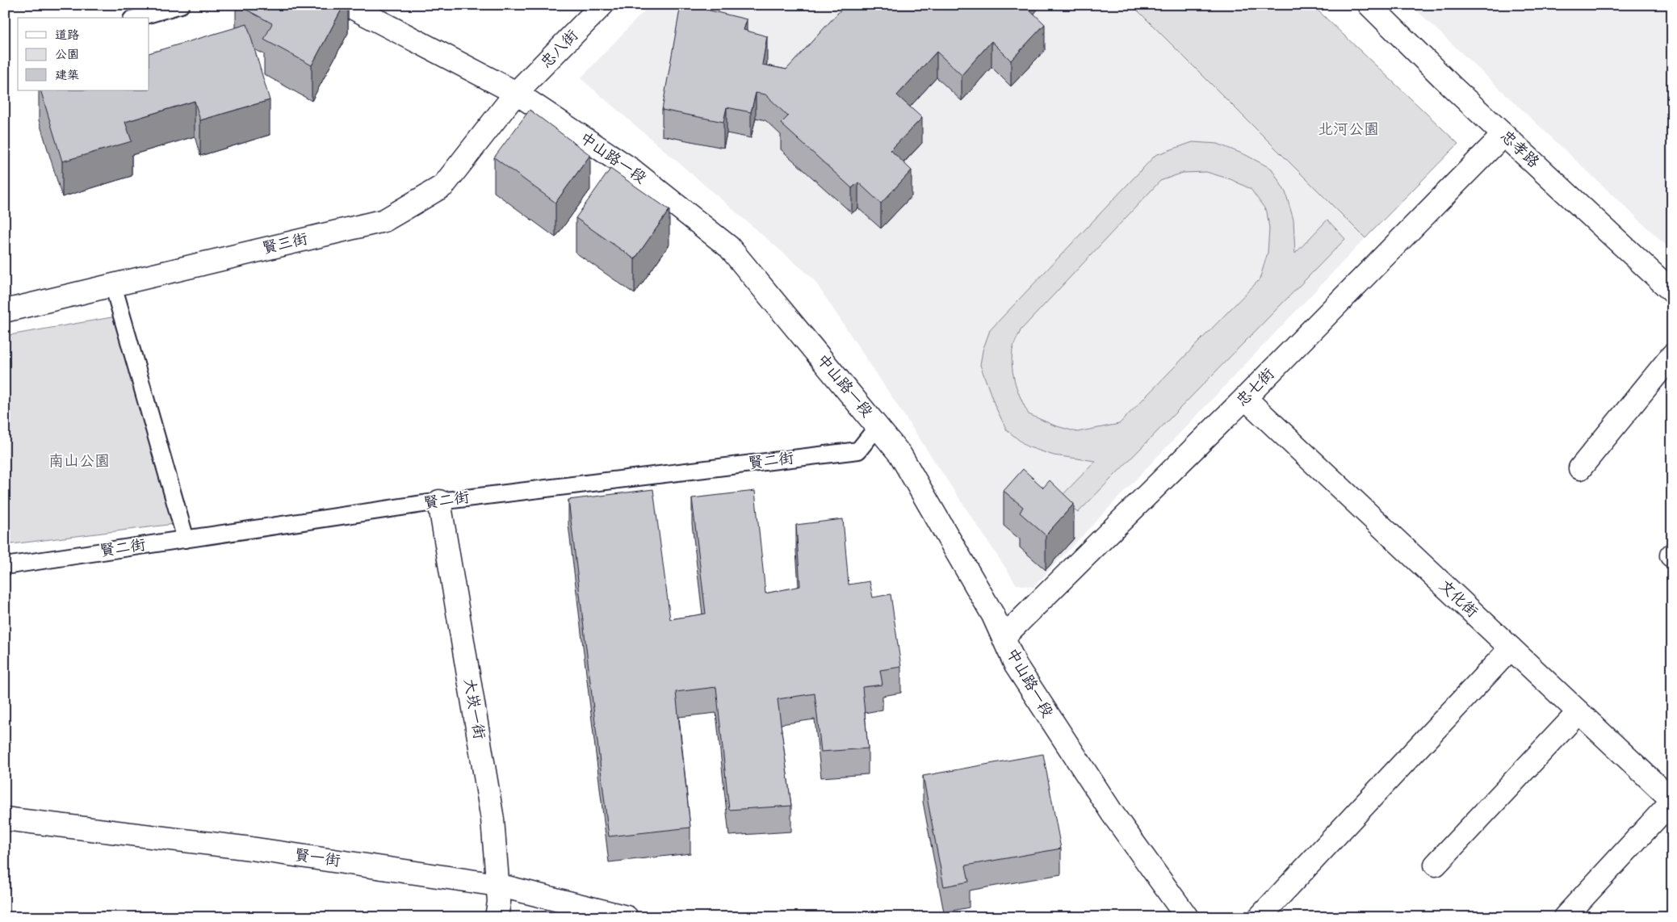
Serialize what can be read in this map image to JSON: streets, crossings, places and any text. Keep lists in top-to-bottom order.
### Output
{
  "streets": {
    "street": [
      "忠八街",
      "忠孝路",
      "中山路一段",
      "賢三街",
      "忠七街",
      "文化街",
      "大崁一街",
      "賢一街"
    ],
    "lane": ["賢二街"]
  },
  "crossings": [
    ["忠八街", "中山路一段"],
    ["忠八街", "賢三街"],
    ["忠孝路", "忠七街"],
    ["中山路一段", "賢三街"],
    ["中山路一段", "忠七街"],
    ["中山路一段", "賢二街"],
    ["忠七街", "文化街"],
    ["賢二街", "大崁一街"],
    ["大崁一街", "賢一街"]
  ],
  "parks": ["北河公園", "南山公園"],
  "legend": ["道路", "公園", "建築"]
}
